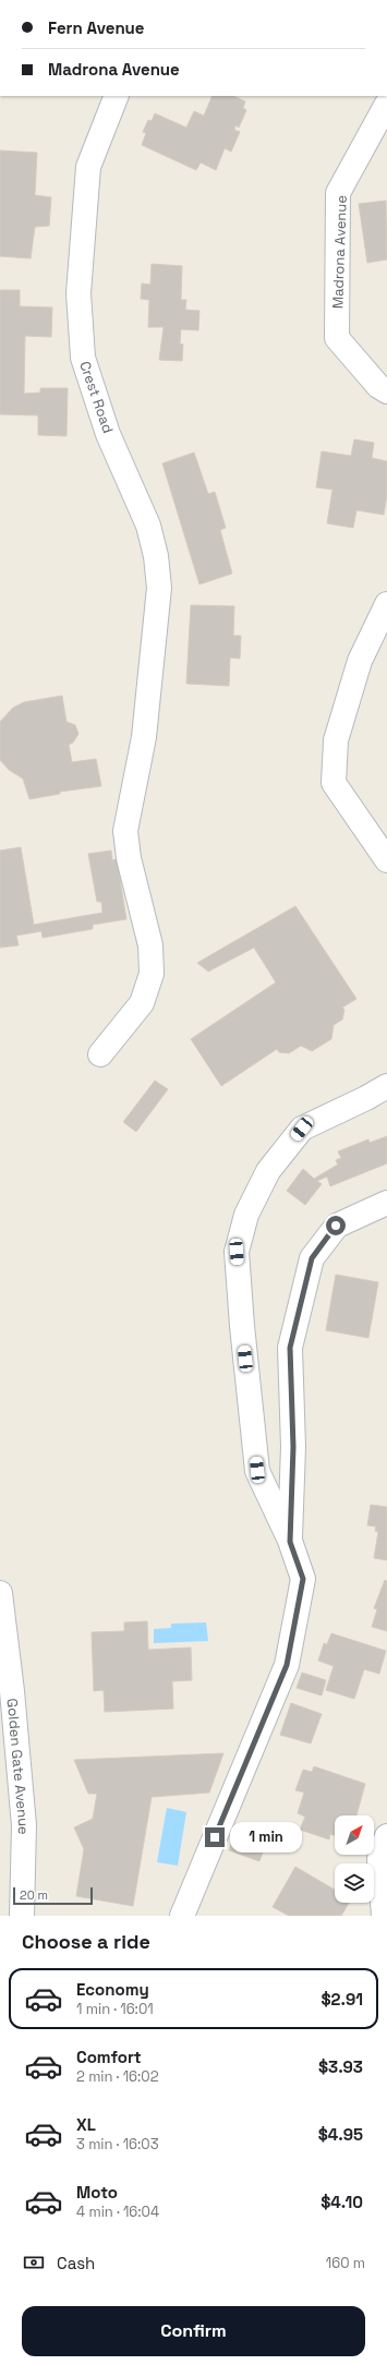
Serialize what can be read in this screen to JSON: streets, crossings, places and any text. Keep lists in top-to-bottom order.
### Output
{
  "streets": {
    "street": ["Madrona Avenue", "Crest Road", "Golden Gate Avenue"]
  },
  "scale_bar": "20 m",
  "north": "top right",
  "page": {
    "banner": ["Fern Avenue", "Madrona Avenue"],
    "bubble": "1 min",
    "scale": "20 m",
    "heading": "Choose a ride",
    "list": [
      {
        "name": "Economy",
        "note": "1 min · 16:01",
        "value": "$2.91"
      },
      {
        "name": "Comfort",
        "note": "2 min · 16:02",
        "value": "$3.93"
      },
      {
        "name": "XL",
        "note": "3 min · 16:03",
        "value": "$4.95"
      },
      {
        "name": "Moto",
        "note": "4 min · 16:04",
        "value": "$4.10"
      }
    ],
    "pay": ["Cash", "160 m"],
    "buttons": "Confirm"
  }
}
